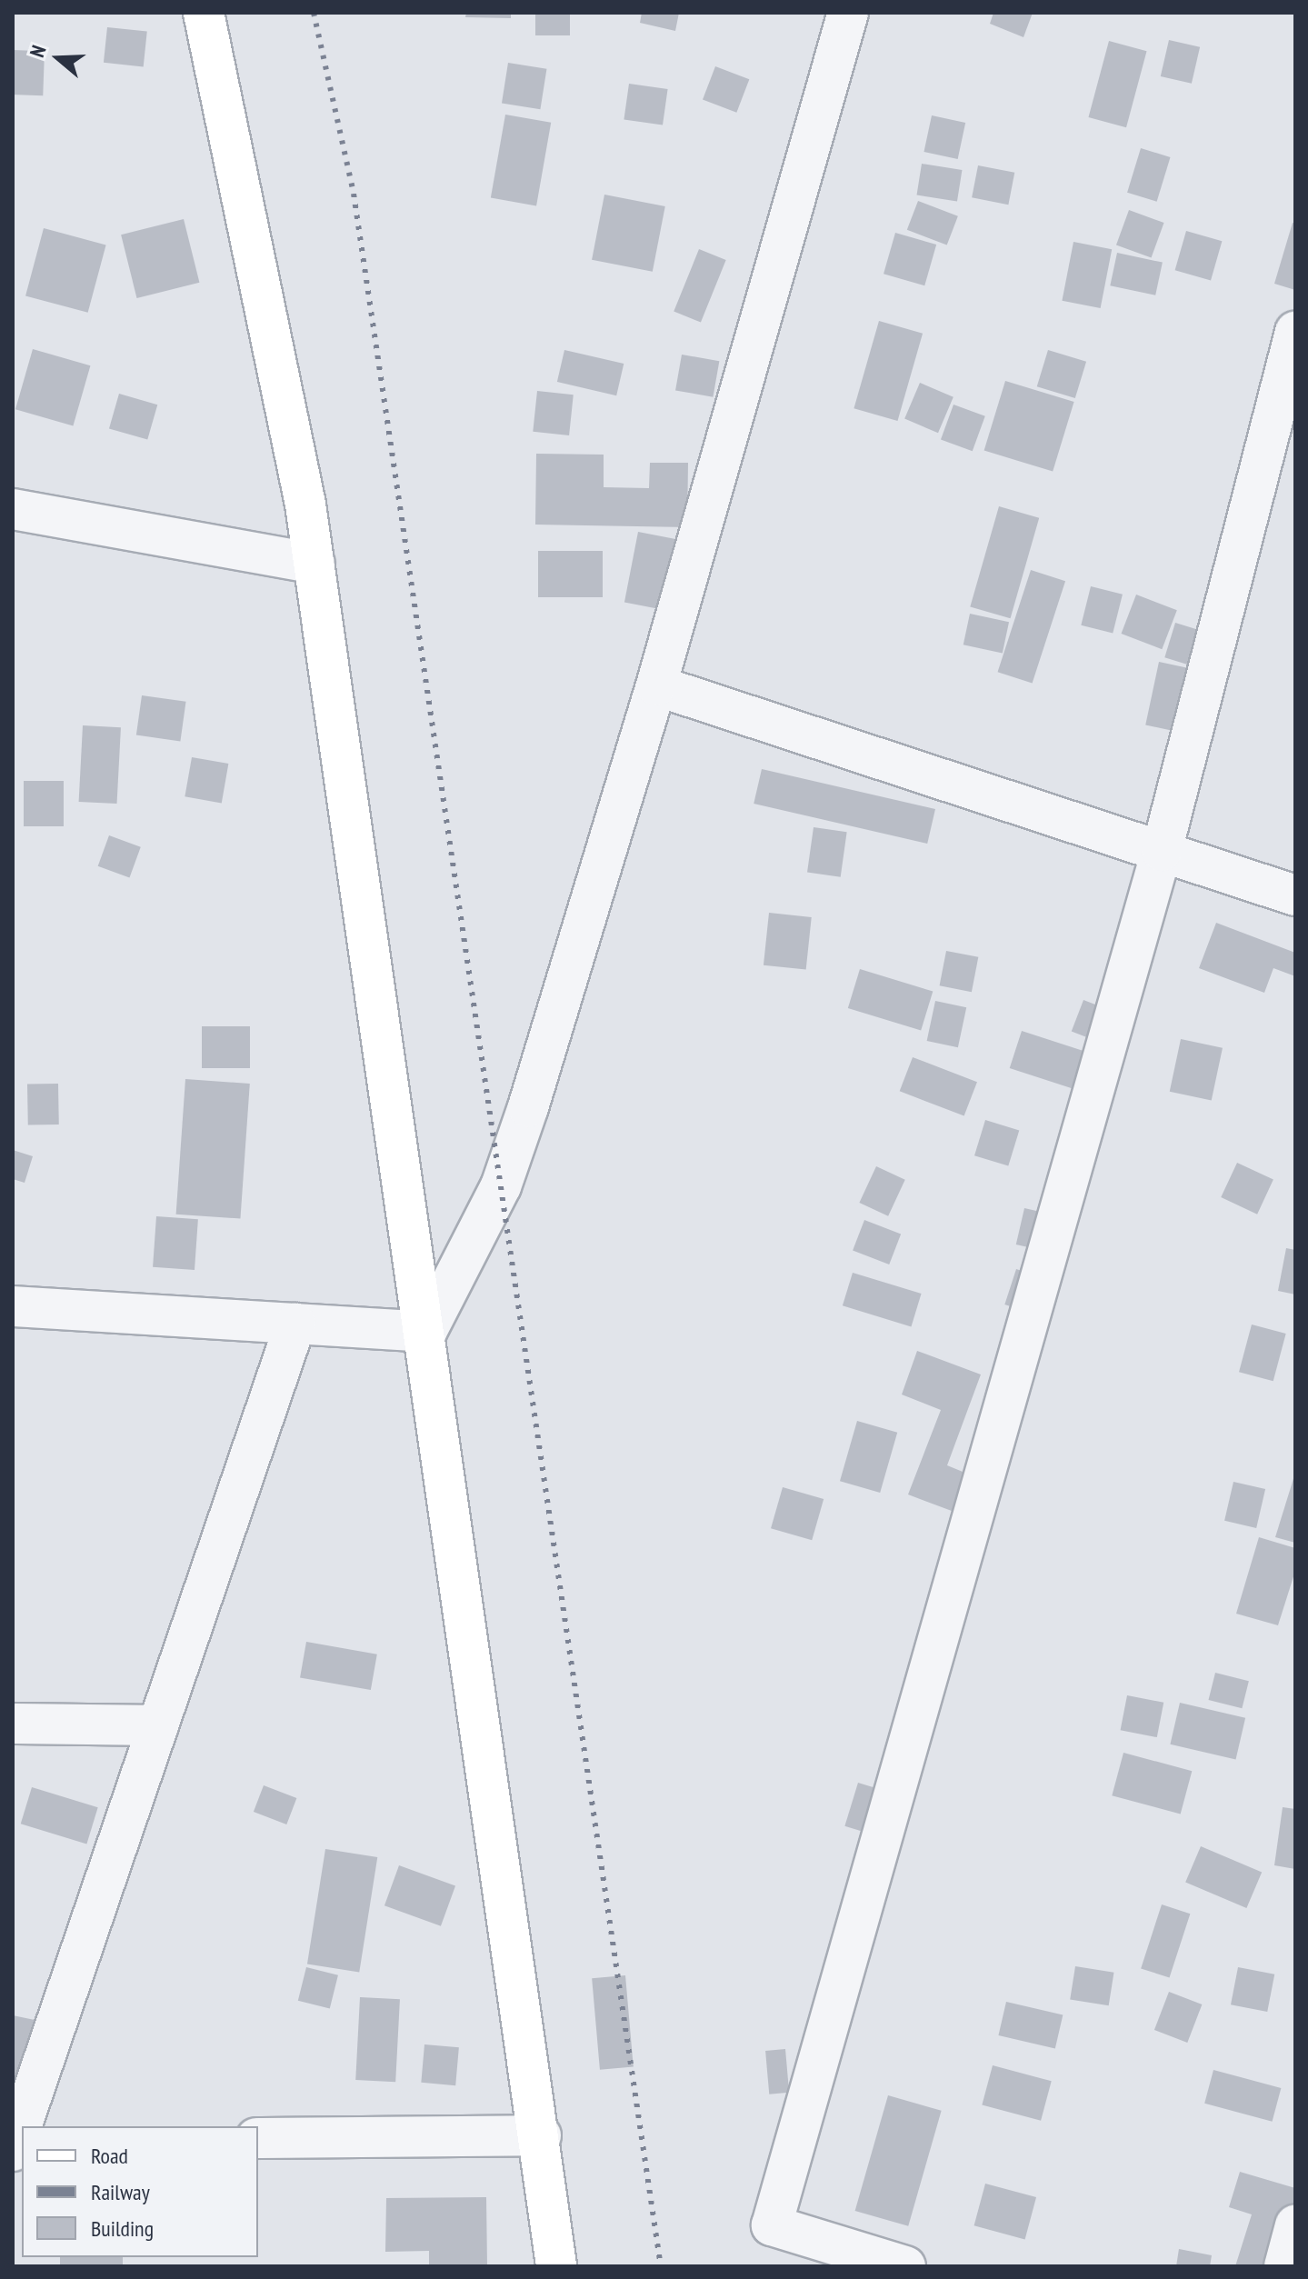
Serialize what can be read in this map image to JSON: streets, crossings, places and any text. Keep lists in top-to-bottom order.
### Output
{
  "legend": ["Road", "Railway", "Building"],
  "north": "left"
}
